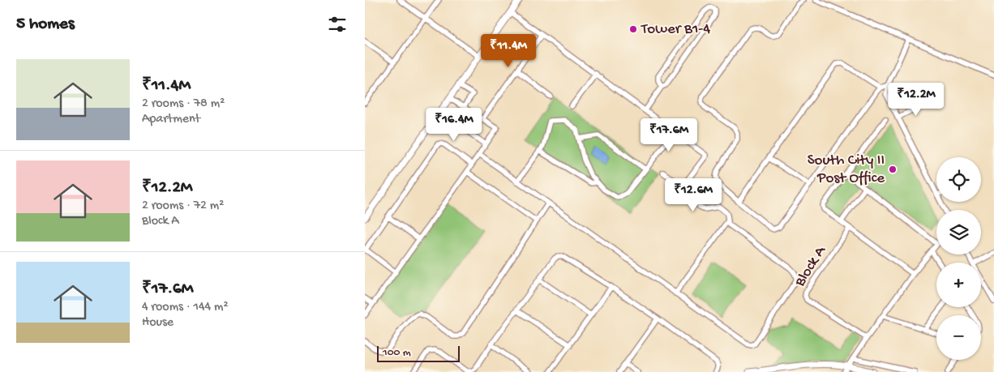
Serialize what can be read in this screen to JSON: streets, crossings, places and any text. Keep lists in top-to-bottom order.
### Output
{
  "streets": {
    "street": ["Block A"]
  },
  "places": ["Tower B1-4", "South City II Post Office"],
  "scale_bar": "100 m",
  "page": {
    "heading": "5 homes",
    "price": [
      "₹11.4M",
      "₹12.2M",
      "₹16.4M",
      "₹17.6M",
      "₹12.6M"
    ],
    "list": [
      {
        "name": "₹11.4M",
        "note": "2 rooms · 78 m² · Apartment"
      },
      {
        "name": "₹12.2M",
        "note": "2 rooms · 72 m² · Block A"
      },
      {
        "name": "₹17.6M",
        "note": "4 rooms · 144 m² · House"
      }
    ],
    "map_buttons": ["+", "−"],
    "scale": "100 m"
  }
}
